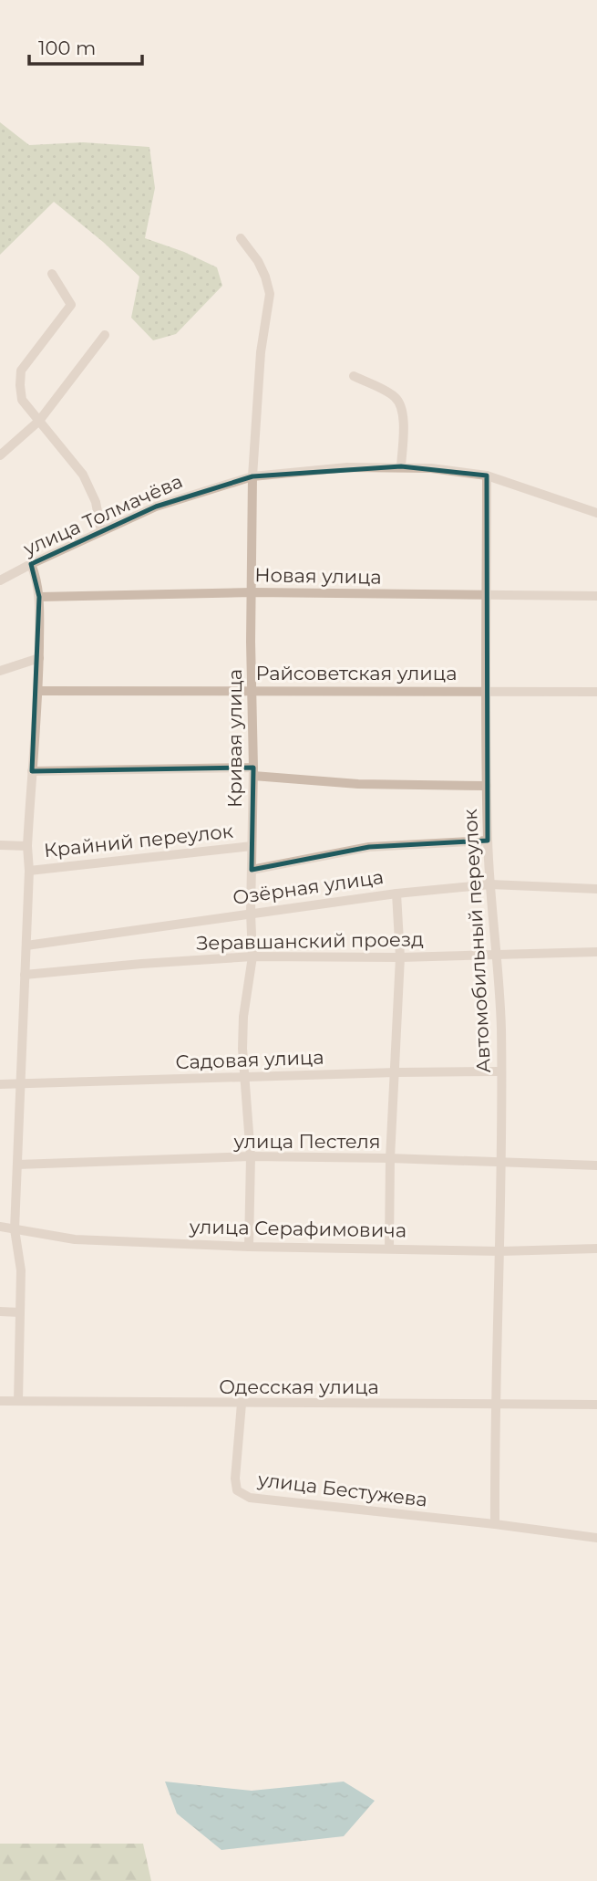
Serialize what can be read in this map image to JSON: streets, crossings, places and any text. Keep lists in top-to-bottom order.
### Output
{
  "streets": {
    "street": [
      "улица Толмачёва",
      "Новая улица",
      "Райсоветская улица",
      "Кривая улица",
      "Крайний переулок",
      "Озёрная улица",
      "Зеравшанский проезд",
      "Автомобильный переулок",
      "Садовая улица",
      "улица Пестеля",
      "улица Серафимовича",
      "Одесская улица",
      "улица Бестужева"
    ]
  },
  "crossings": [
    ["улица Толмачёва", "Кривая улица"],
    ["улица Толмачёва", "Автомобильный переулок"],
    ["Новая улица", "Кривая улица"],
    ["Новая улица", "Автомобильный переулок"],
    ["Райсоветская улица", "Кривая улица"],
    ["Райсоветская улица", "Автомобильный переулок"],
    ["Кривая улица", "Крайний переулок"],
    ["Кривая улица", "Озёрная улица"],
    ["Кривая улица", "Зеравшанский проезд"],
    ["Кривая улица", "Садовая улица"],
    ["Кривая улица", "улица Пестеля"],
    ["Кривая улица", "улица Серафимовича"],
    ["Озёрная улица", "Автомобильный переулок"],
    ["Зеравшанский проезд", "Автомобильный переулок"],
    ["Автомобильный переулок", "Садовая улица"],
    ["Автомобильный переулок", "улица Пестеля"],
    ["Автомобильный переулок", "улица Серафимовича"],
    ["Автомобильный переулок", "Одесская улица"],
    ["Одесская улица", "улица Бестужева"]
  ],
  "scale_bar": "100 m"
}
